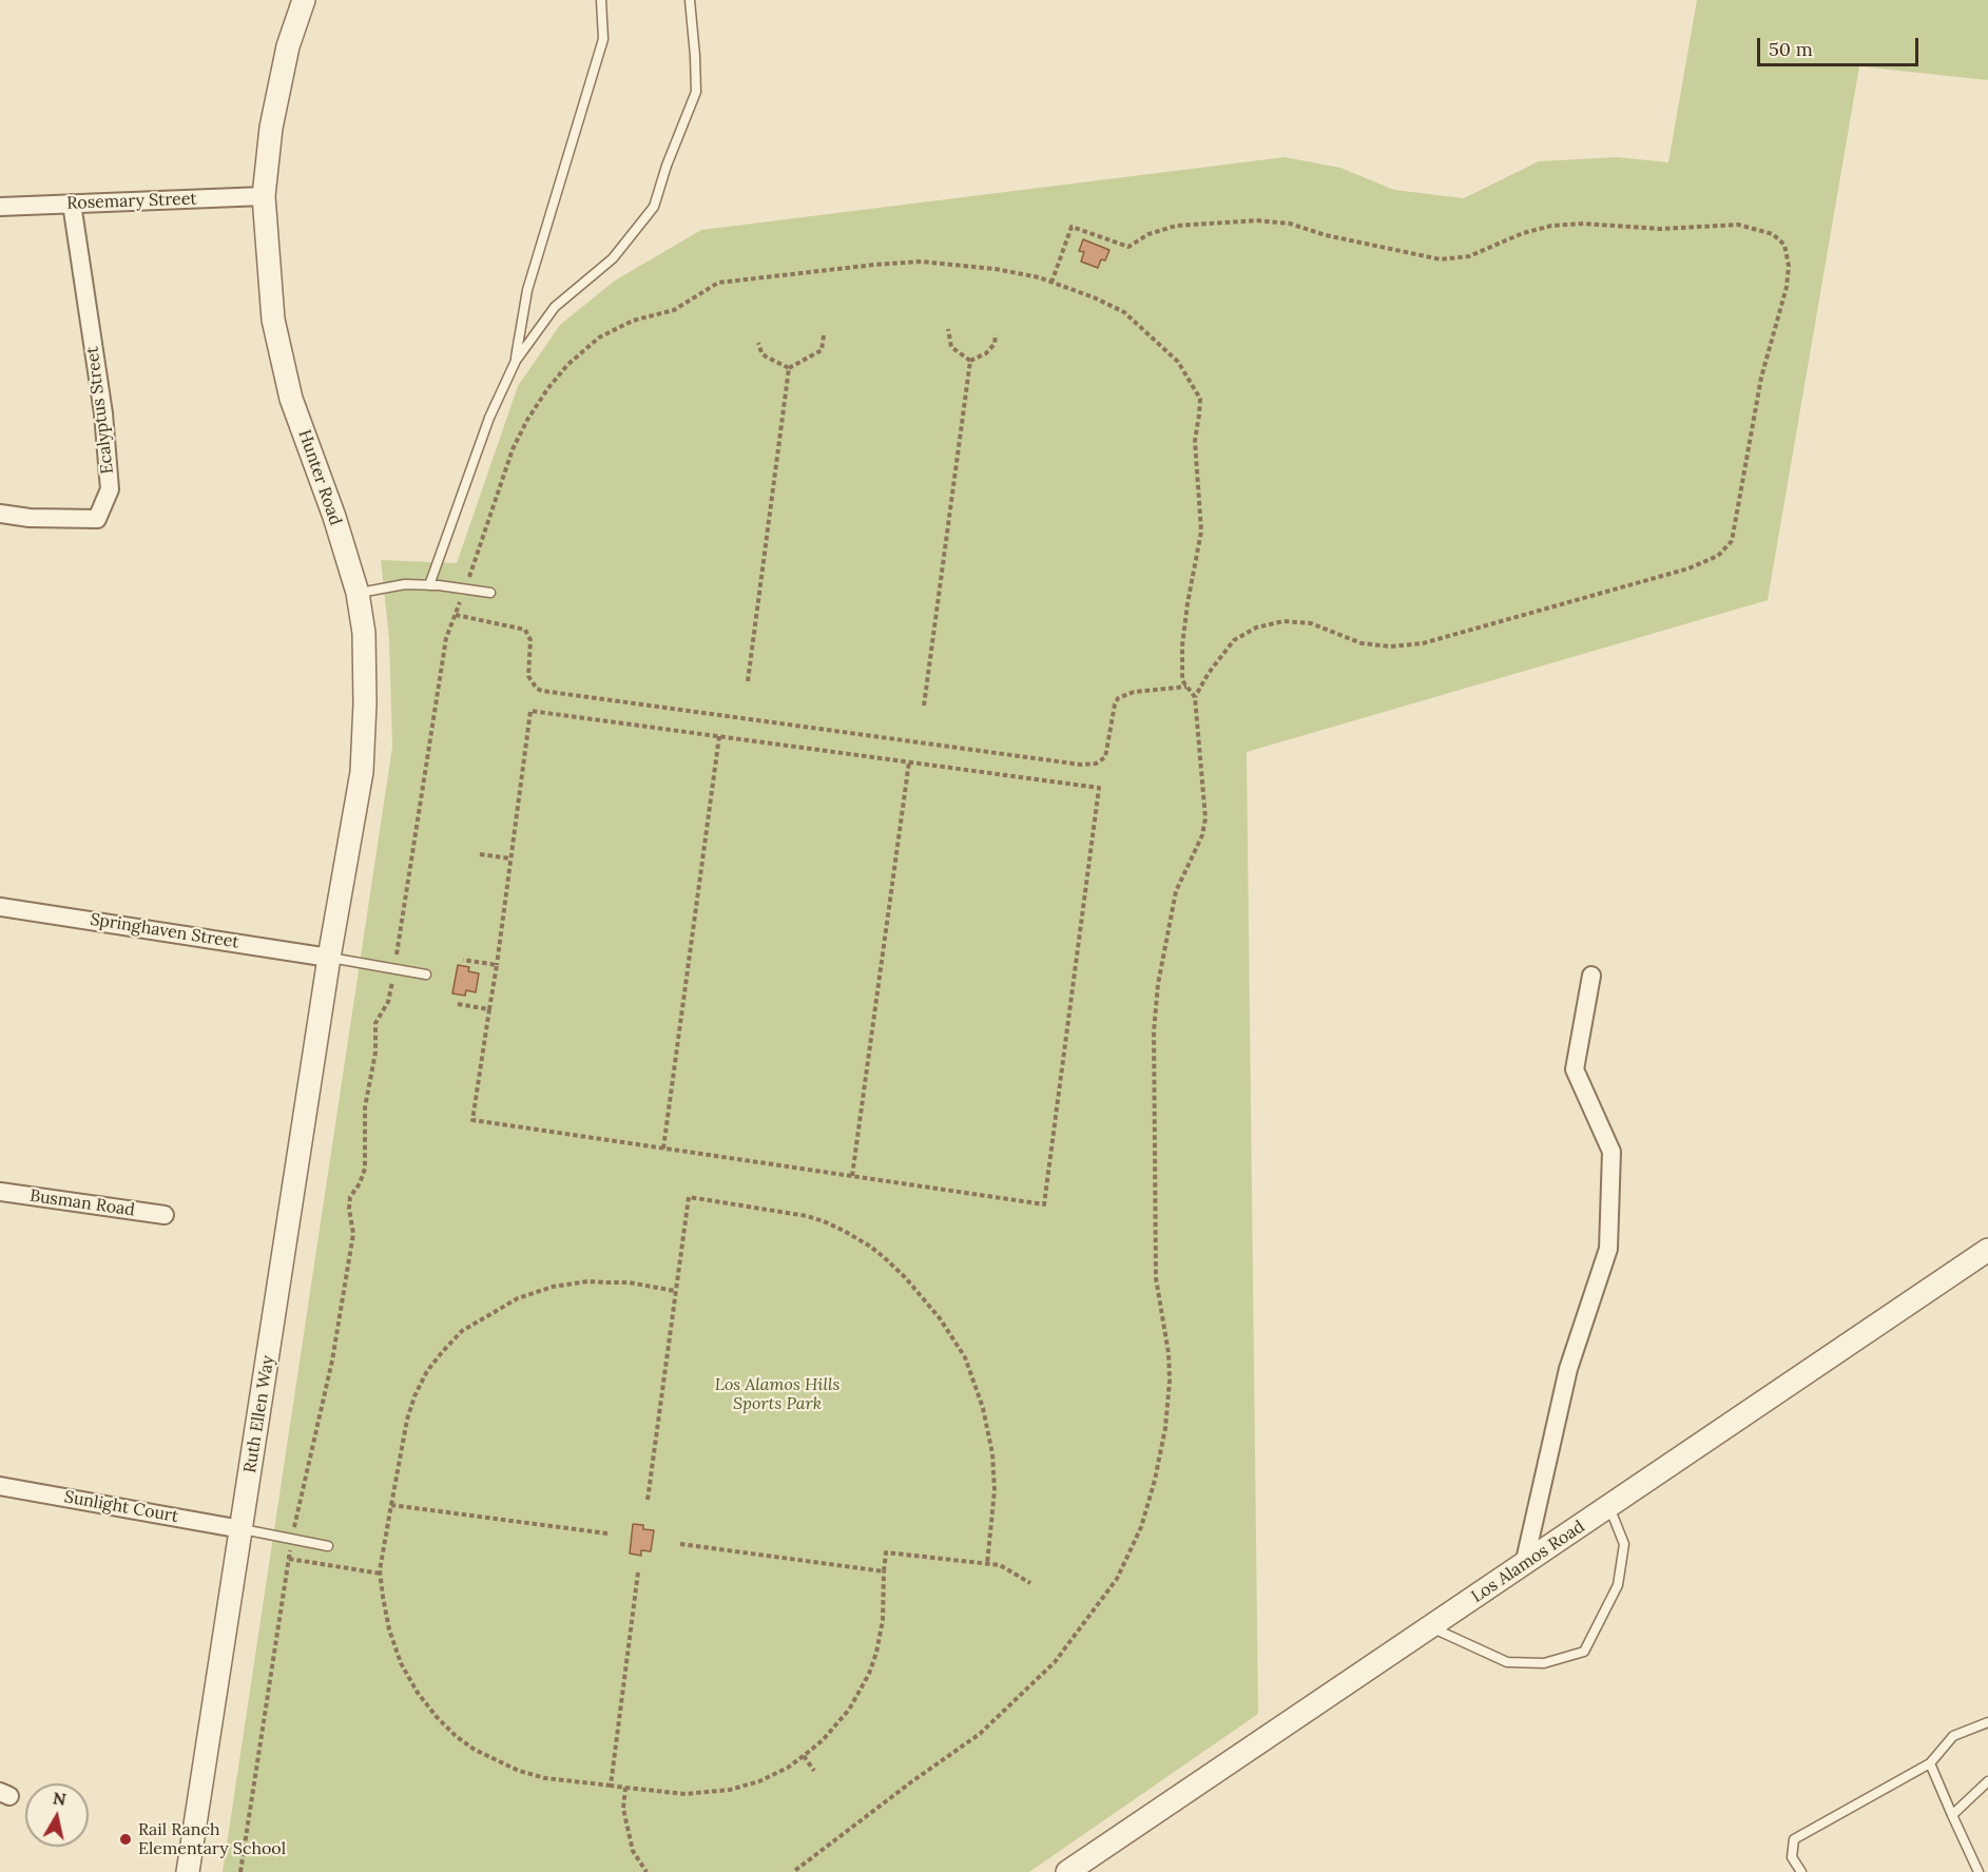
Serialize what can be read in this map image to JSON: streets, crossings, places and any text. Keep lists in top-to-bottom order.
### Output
{
  "streets": {
    "street": [
      "Rosemary Street",
      "Ecalyptus Street",
      "Hunter Road",
      "Springhaven Street",
      "Busman Road",
      "Ruth Ellen Way",
      "Sunlight Court",
      "Los Alamos Road"
    ]
  },
  "crossings": [
    ["Rosemary Street", "Ecalyptus Street"],
    ["Rosemary Street", "Hunter Road"],
    ["Hunter Road", "Springhaven Street"],
    ["Hunter Road", "Ruth Ellen Way"],
    ["Springhaven Street", "Ruth Ellen Way"],
    ["Ruth Ellen Way", "Sunlight Court"]
  ],
  "parks": ["Los Alamos Hills Sports Park"],
  "places": ["Rail Ranch Elementary School"],
  "scale_bar": "50 m",
  "north": "top"
}
